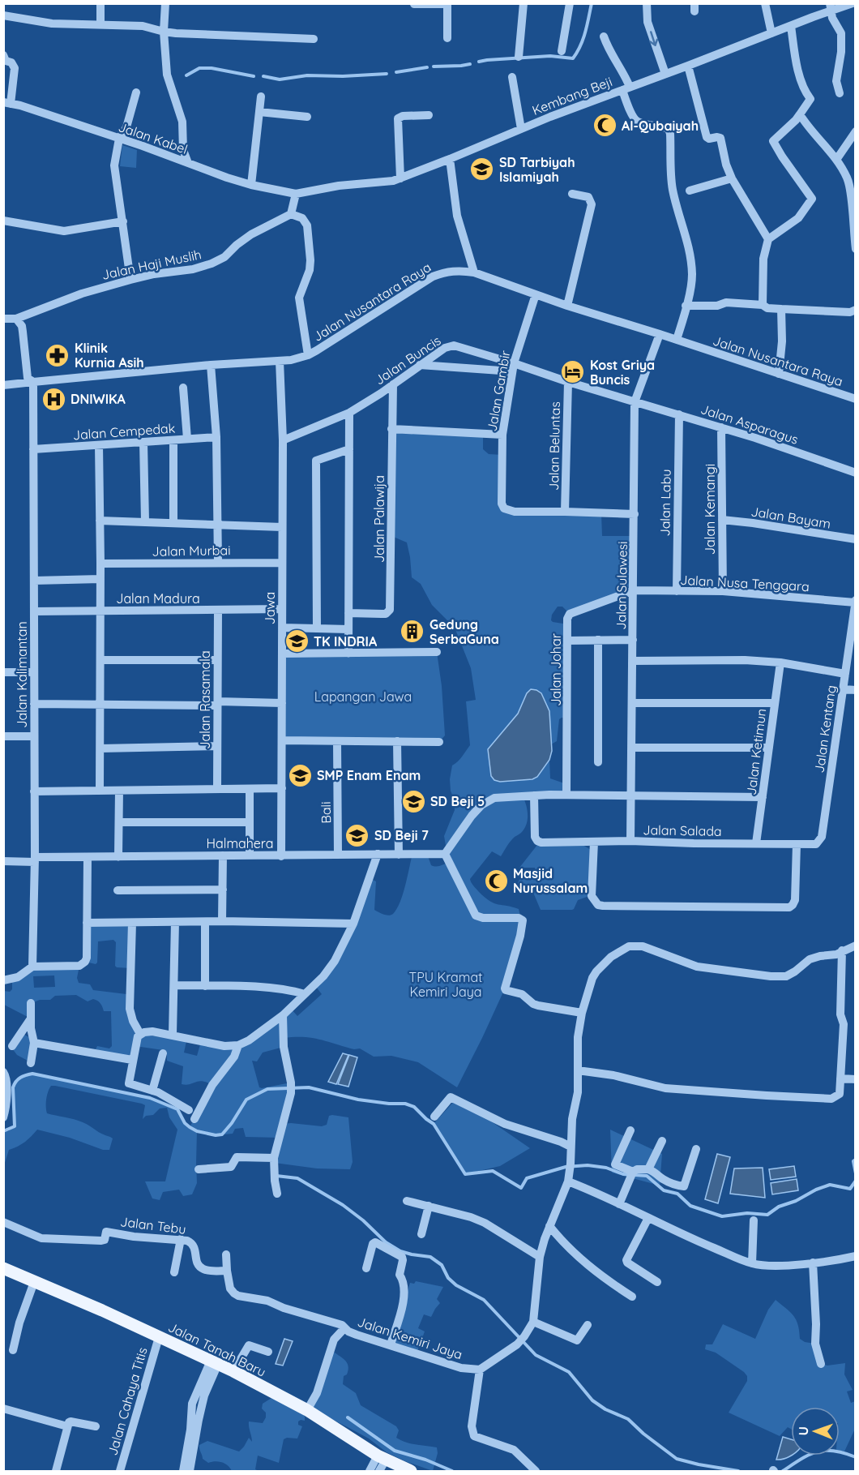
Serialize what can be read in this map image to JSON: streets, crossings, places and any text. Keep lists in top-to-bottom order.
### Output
{
  "streets": {
    "main road": ["Jalan Tanah Baru"],
    "street": [
      "Kembang Beji",
      "Jalan Kabel",
      "Jalan Haji Muslih",
      "Jalan Nusantara Raya",
      "Jalan Buncis",
      "Jalan Gambir",
      "Jalan Asparagus",
      "Jalan Cempedak",
      "Jalan Beluntas",
      "Jalan Labu",
      "Jalan Kemangi",
      "Jalan Bayam",
      "Jalan Palawija",
      "Jalan Murbai",
      "Jalan Nusa Tenggara",
      "Jalan Sulawesi",
      "Jalan Madura",
      "Jawa",
      "Jalan Johar",
      "Jalan Kalimantan",
      "Jalan Rasamala",
      "Jalan Kentang",
      "Jalan Ketimun",
      "Bali",
      "Jalan Salada",
      "Halmahera",
      "Jalan Tebu",
      "Jalan Kemiri Jaya",
      "Jalan Cahaya Titis"
    ]
  },
  "crossings": [
    ["Kembang Beji", "Jalan Kabel"],
    ["Jalan Haji Muslih", "Jalan Kalimantan"],
    ["Jalan Nusantara Raya", "Jalan Gambir"],
    ["Jalan Nusantara Raya", "Jalan Sulawesi"],
    ["Jalan Nusantara Raya", "Jawa"],
    ["Jalan Nusantara Raya", "Jalan Kalimantan"],
    ["Jalan Buncis", "Jalan Gambir"],
    ["Jalan Buncis", "Jalan Asparagus"],
    ["Jalan Buncis", "Jalan Beluntas"],
    ["Jalan Buncis", "Jalan Palawija"],
    ["Jalan Buncis", "Jalan Sulawesi"],
    ["Jalan Buncis", "Jawa"],
    ["Jalan Gambir", "Jalan Beluntas"],
    ["Jalan Gambir", "Jalan Sulawesi"],
    ["Jalan Asparagus", "Jalan Labu"],
    ["Jalan Asparagus", "Jalan Kemangi"],
    ["Jalan Asparagus", "Jalan Sulawesi"],
    ["Jalan Cempedak", "Jalan Kalimantan"],
    ["Jalan Labu", "Jalan Nusa Tenggara"],
    ["Jalan Kemangi", "Jalan Bayam"],
    ["Jalan Kemangi", "Jalan Nusa Tenggara"],
    ["Jalan Murbai", "Jawa"],
    ["Jalan Nusa Tenggara", "Jalan Sulawesi"],
    ["Jalan Nusa Tenggara", "Jalan Johar"],
    ["Jalan Nusa Tenggara", "Jalan Kentang"],
    ["Jalan Sulawesi", "Jalan Johar"],
    ["Jalan Sulawesi", "Jalan Salada"],
    ["Jalan Madura", "Jawa"],
    ["Jalan Madura", "Jalan Kalimantan"],
    ["Jalan Madura", "Jalan Rasamala"],
    ["Jawa", "Halmahera"],
    ["Jalan Kalimantan", "Halmahera"],
    ["Jalan Kentang", "Jalan Salada"],
    ["Jalan Ketimun", "Jalan Salada"],
    ["Bali", "Halmahera"],
    ["Jalan Kemiri Jaya", "Jalan Tanah Baru"],
    ["Jalan Tanah Baru", "Jalan Cahaya Titis"]
  ],
  "parks": ["Lapangan Jawa", "TPU Kramat Kemiri Jaya"],
  "places": {
    "mosque": ["Al-Qubaiyah", "Masjid Nurussalam"],
    "school or university": [
      "SD Tarbiyah Islamiyah",
      "TK INDRIA",
      "SMP Enam Enam",
      "SD Beji 5",
      "SD Beji 7"
    ],
    "pharmacy": ["Klinik Kurnia Asih"],
    "hotel": ["Kost Griya Buncis"],
    "hospital": ["DNIWIKA"],
    "building": ["Gedung SerbaGuna"]
  },
  "north": "left"
}
